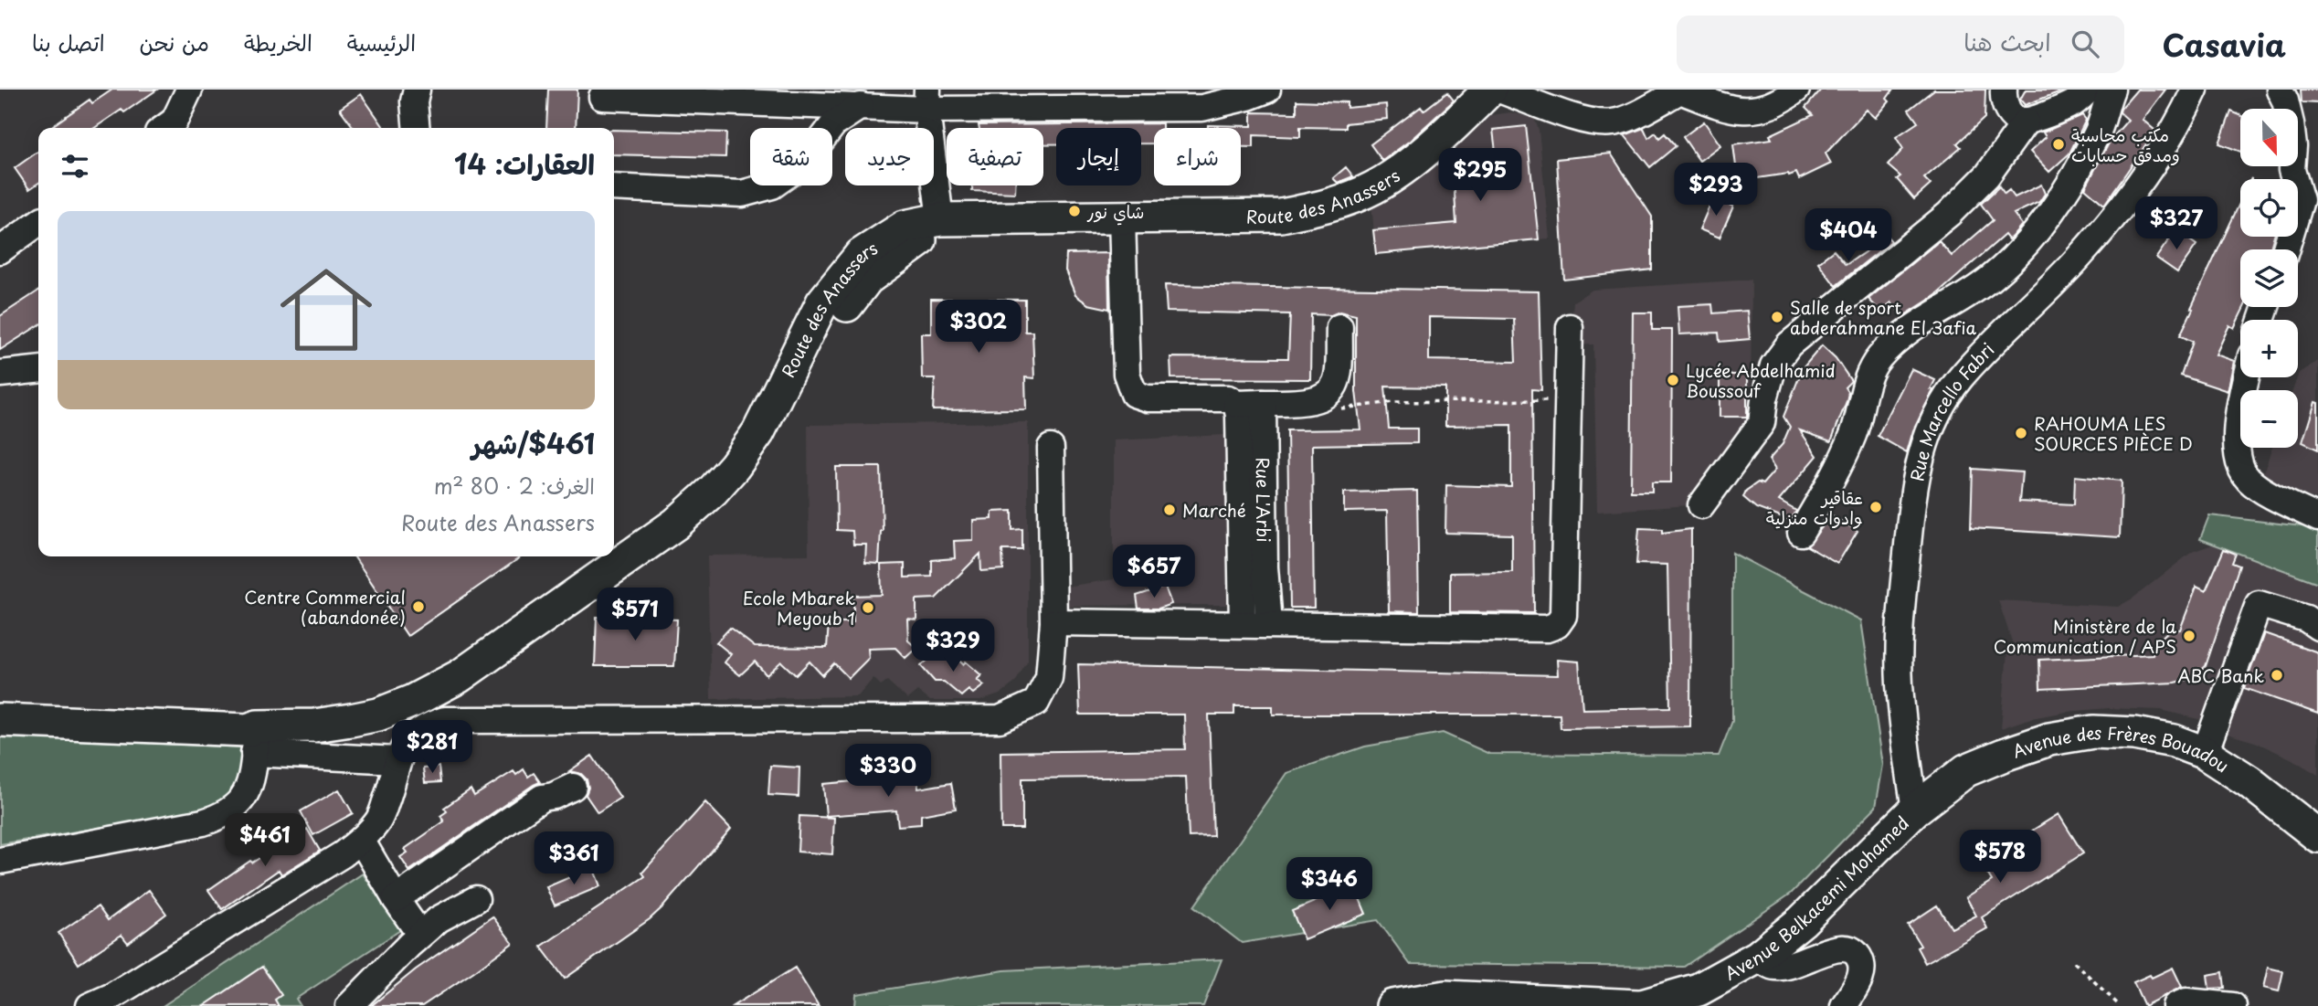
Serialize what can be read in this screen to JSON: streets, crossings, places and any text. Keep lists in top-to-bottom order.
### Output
{
  "streets": {
    "main road": ["Route des Anassers", "Avenue des Frères Bouadou", "Avenue Belkacemi Mohamed"],
    "street": ["Rue Marcello Fabri", "Rue L'Arbi"]
  },
  "crossings": [
    ["Rue Marcello Fabri", "Avenue des Frères Bouadou"],
    ["Rue Marcello Fabri", "Avenue Belkacemi Mohamed"],
    ["Avenue des Frères Bouadou", "Avenue Belkacemi Mohamed"]
  ],
  "places": [
    "مكتب محاسبة ومدقق حسابات",
    "شاي نور",
    "Salle de sport abderahmane El 3afia",
    "Lycée Abdelhamid Boussouf",
    "RAHOUMA LES SOURCES PIÈCE D",
    "عقاقير وادوات منزلية",
    "Marché",
    "Centre Commercial (abandonée)",
    "Ecole Mbarek Meyoub 1",
    "Ministère de la Communication / APS",
    "ABC Bank"
  ],
  "north": "bottom",
  "page": {
    "header": "Casavia",
    "search": "ابحث هنا",
    "nav": [
      "الرئيسية",
      "الخريطة",
      "من نحن",
      "اتصل بنا"
    ],
    "map_buttons": ["+", "−"],
    "chip": [
      "شراء",
      "إيجار",
      "تصفية",
      "جديد",
      "شقة"
    ],
    "heading": "العقارات: 14",
    "price": [
      "$295",
      "$293",
      "$327",
      "$404",
      "$302",
      "$657",
      "$571",
      "$329",
      "$281",
      "$330",
      "$461",
      "$578",
      "$361",
      "$346"
    ],
    "list": [
      {
        "name": "$461/شهر",
        "note": "الغرف: 2 · 80 m² · Route des Anassers"
      }
    ]
  }
}
